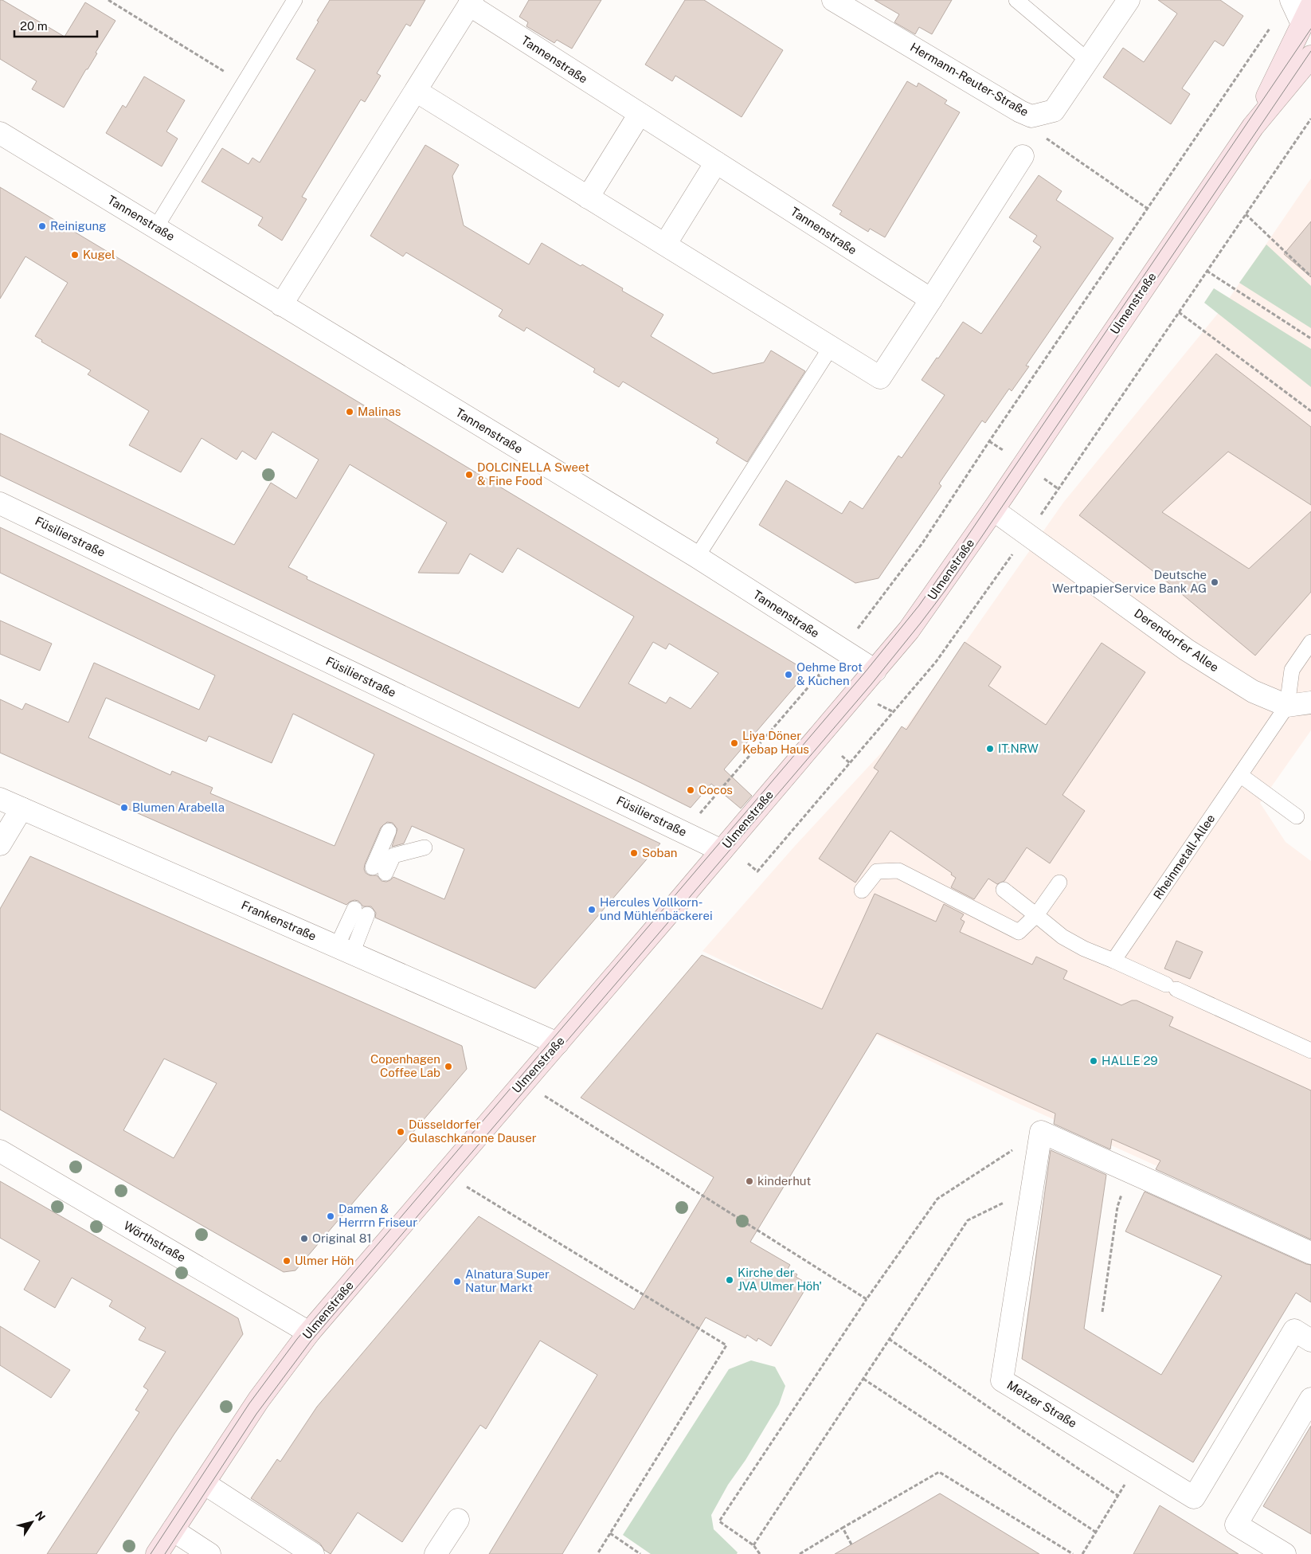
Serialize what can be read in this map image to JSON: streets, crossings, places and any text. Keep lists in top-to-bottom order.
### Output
{
  "streets": {
    "main road": ["Ulmenstraße"],
    "street": [
      "Tannenstraße",
      "Hermann-Reuter-Straße",
      "Füsilierstraße",
      "Derendorfer Allee",
      "Frankenstraße",
      "Wörthstraße",
      "Metzer Straße"
    ],
    "lane": ["Rheinmetall-Allee"]
  },
  "crossings": [
    ["Tannenstraße", "Ulmenstraße"],
    ["Ulmenstraße", "Füsilierstraße"],
    ["Ulmenstraße", "Derendorfer Allee"],
    ["Ulmenstraße", "Frankenstraße"],
    ["Ulmenstraße", "Wörthstraße"],
    ["Derendorfer Allee", "Rheinmetall-Allee"]
  ],
  "places": [
    "Reinigung",
    "Kugel",
    "Malinas",
    "DOLCINELLA Sweet & Fine Food",
    "Deutsche WertpapierService Bank AG",
    "Oehme Brot & Kuchen",
    "Liya Döner Kebap Haus",
    "IT.NRW",
    "Cocos",
    "Blumen Arabella",
    "Soban",
    "Hercules Vollkorn- und Mühlenbäckerei",
    "HALLE 29",
    "Copenhagen Coffee Lab",
    "Düsseldorfer Gulaschkanone Dauser",
    "kinderhut",
    "Damen & Herrrn Friseur",
    "Original 81",
    "Ulmer Höh",
    "Kirche der JVA Ulmer Höh'",
    "Alnatura Super Natur Markt"
  ],
  "scale_bar": "20 m",
  "north": "top right"
}
